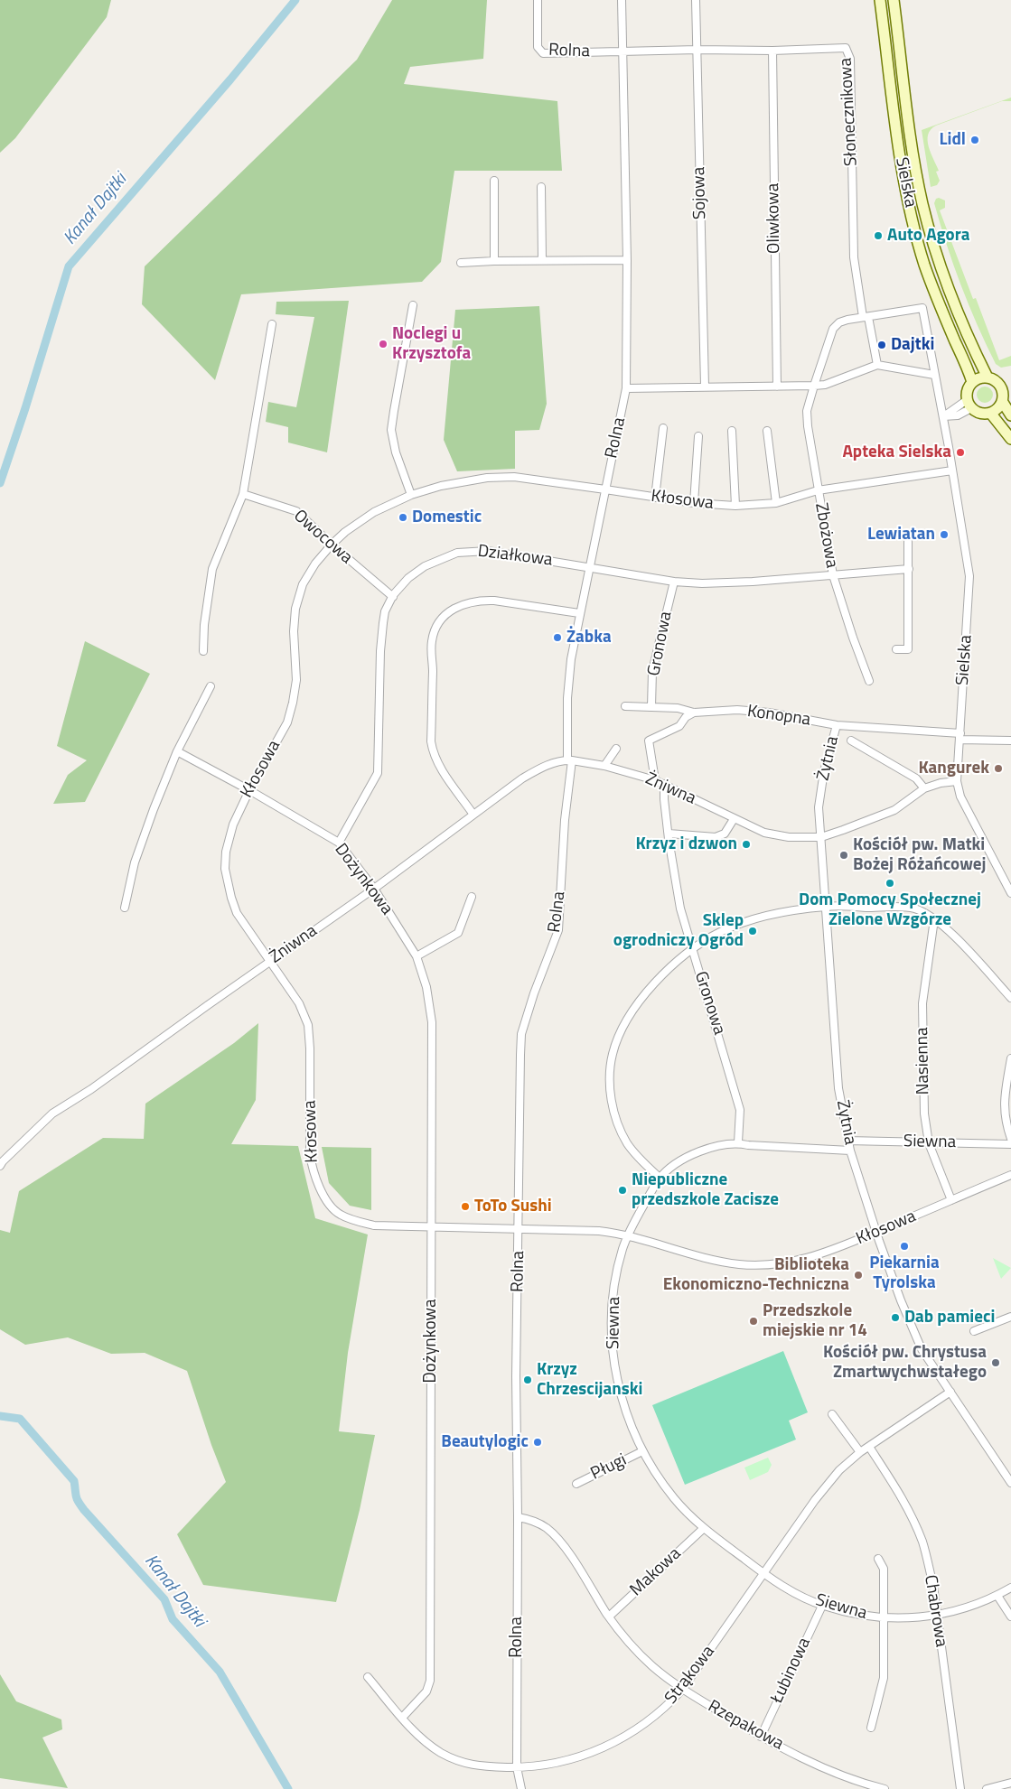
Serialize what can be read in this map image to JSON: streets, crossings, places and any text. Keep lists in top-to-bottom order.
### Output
{
  "streets": {
    "main road": ["Sielska"],
    "street": [
      "Rolna",
      "Słonecznikowa",
      "Sojowa",
      "Oliwkowa",
      "Kłosowa",
      "Zbożowa",
      "Owocowa",
      "Działkowa",
      "Gronowa",
      "Konopna",
      "Żytnia",
      "Żniwna",
      "Dożynkowa",
      "Nasienna",
      "Siewna",
      "Pługi",
      "Makowa",
      "Chabrowa",
      "Łubinowa",
      "Strąkowa",
      "Rzepakowa"
    ]
  },
  "crossings": [
    ["Rolna", "Słonecznikowa"],
    ["Rolna", "Kłosowa"],
    ["Rolna", "Działkowa"],
    ["Rolna", "Żniwna"],
    ["Rolna", "Strąkowa"],
    ["Rolna", "Rzepakowa"],
    ["Słonecznikowa", "Sojowa"],
    ["Słonecznikowa", "Oliwkowa"],
    ["Słonecznikowa", "Zbożowa"],
    ["Sielska", "Kłosowa"],
    ["Sielska", "Zbożowa"],
    ["Sielska", "Konopna"],
    ["Sielska", "Żniwna"],
    ["Kłosowa", "Zbożowa"],
    ["Kłosowa", "Owocowa"],
    ["Kłosowa", "Żytnia"],
    ["Kłosowa", "Żniwna"],
    ["Kłosowa", "Dożynkowa"],
    ["Kłosowa", "Nasienna"],
    ["Kłosowa", "Siewna"],
    ["Zbożowa", "Działkowa"],
    ["Owocowa", "Działkowa"],
    ["Działkowa", "Gronowa"],
    ["Działkowa", "Dożynkowa"],
    ["Gronowa", "Konopna"],
    ["Gronowa", "Żniwna"],
    ["Gronowa", "Siewna"],
    ["Konopna", "Żytnia"],
    ["Żytnia", "Żniwna"],
    ["Żytnia", "Siewna"],
    ["Żytnia", "Strąkowa"],
    ["Żniwna", "Dożynkowa"],
    ["Dożynkowa", "Strąkowa"],
    ["Nasienna", "Siewna"],
    ["Siewna", "Pługi"],
    ["Siewna", "Makowa"],
    ["Siewna", "Chabrowa"],
    ["Siewna", "Łubinowa"],
    ["Siewna", "Strąkowa"],
    ["Makowa", "Rzepakowa"],
    ["Chabrowa", "Strąkowa"],
    ["Łubinowa", "Rzepakowa"],
    ["Strąkowa", "Rzepakowa"]
  ],
  "water": ["Kanał Dajtki"],
  "places": [
    "Lidl",
    "Auto Agora",
    "Noclegi u Krzysztofa",
    "Dajtki",
    "Apteka Sielska",
    "Domestic",
    "Lewiatan",
    "Żabka",
    "Kangurek",
    "Krzyz i dzwon",
    "Kościół pw. Matki Bożej Różańcowej",
    "Dom Pomocy Społecznej Zielone Wzgórze",
    "Sklep ogrodniczy Ogród",
    "Niepubliczne przedszkole Zacisze",
    "ToTo Sushi",
    "Piekarnia Tyrolska",
    "Biblioteka Ekonomiczno-Techniczna",
    "Dab pamieci",
    "Przedszkole miejskie nr 14",
    "Kościół pw. Chrystusa Zmartwychwstałego",
    "Krzyz Chrzescijanski",
    "Beautylogic"
  ]
}
